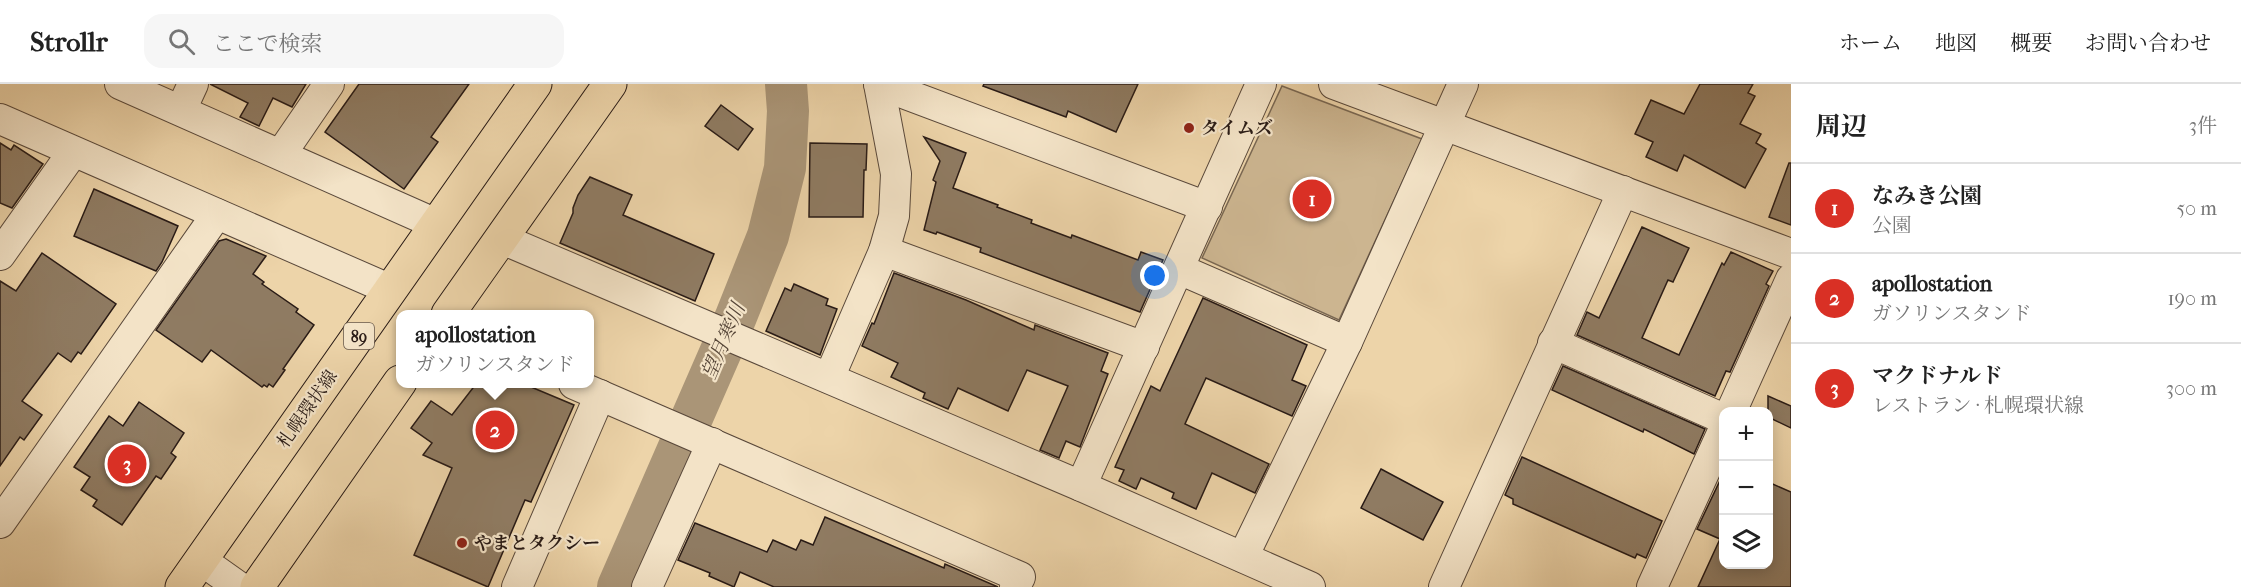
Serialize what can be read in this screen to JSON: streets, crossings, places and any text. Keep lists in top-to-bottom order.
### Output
{
  "streets": {
    "main road": ["89", "札幌環状線"]
  },
  "water": ["望月寒川"],
  "places": ["タイムズ", "やまとタクシー"],
  "page": {
    "header": "Strollr",
    "search": "ここで検索",
    "nav": [
      "ホーム",
      "地図",
      "概要",
      "お問い合わせ"
    ],
    "heading": ["周辺", "3件"],
    "list": [
      {
        "mark": "1",
        "name": "なみき公園",
        "note": "公園",
        "value": "50 m"
      },
      {
        "mark": "2",
        "name": "apollostation",
        "note": "ガソリンスタンド",
        "value": "190 m"
      },
      {
        "mark": "3",
        "name": "マクドナルド",
        "note": "レストラン · 札幌環状線",
        "value": "300 m"
      }
    ],
    "pins": ["1", "2", "3"],
    "popup": ["apollostation", "ガソリンスタンド"],
    "map_buttons": ["+", "−"]
  }
}
